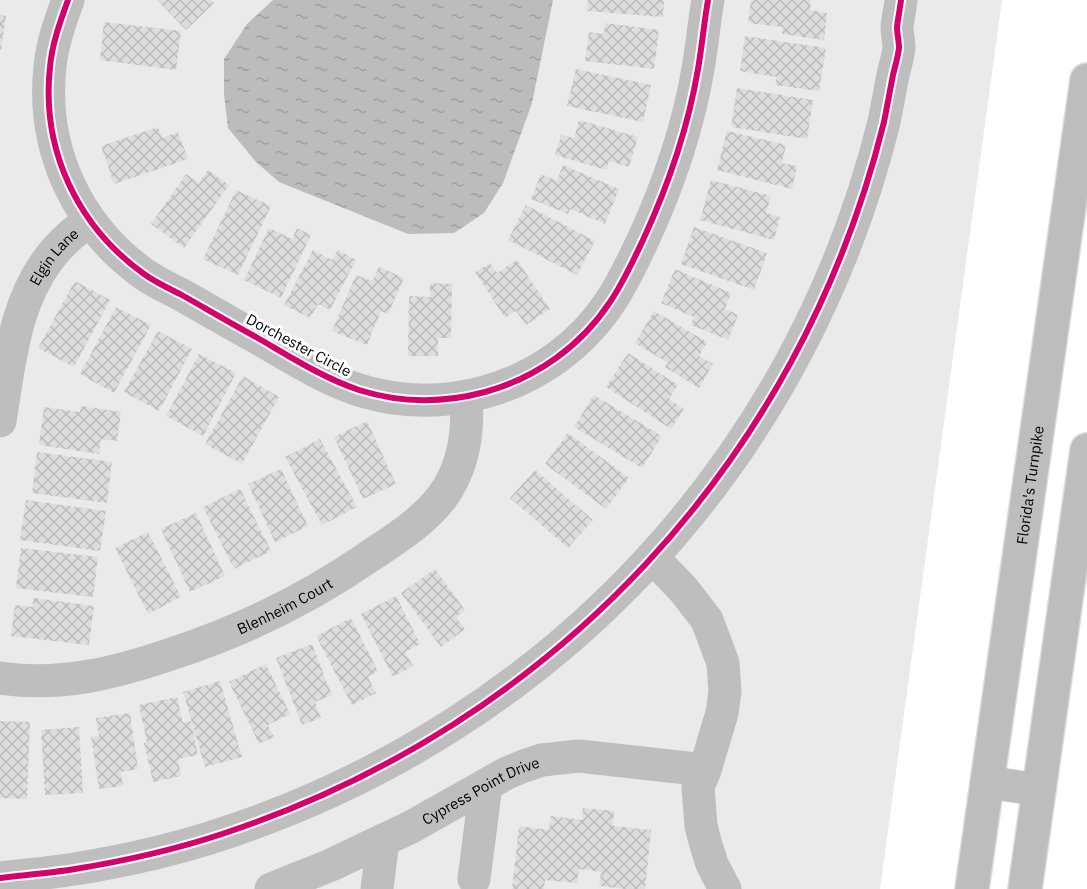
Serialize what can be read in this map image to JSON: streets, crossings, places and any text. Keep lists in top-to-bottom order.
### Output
{
  "streets": {
    "highway": ["Florida's Turnpike"],
    "street": [
      "Elgin Lane",
      "Dorchester Circle",
      "Blenheim Court",
      "Cypress Point Drive"
    ]
  },
  "crossings": [
    ["Elgin Lane", "Dorchester Circle"],
    ["Dorchester Circle", "Blenheim Court"]
  ]
}
